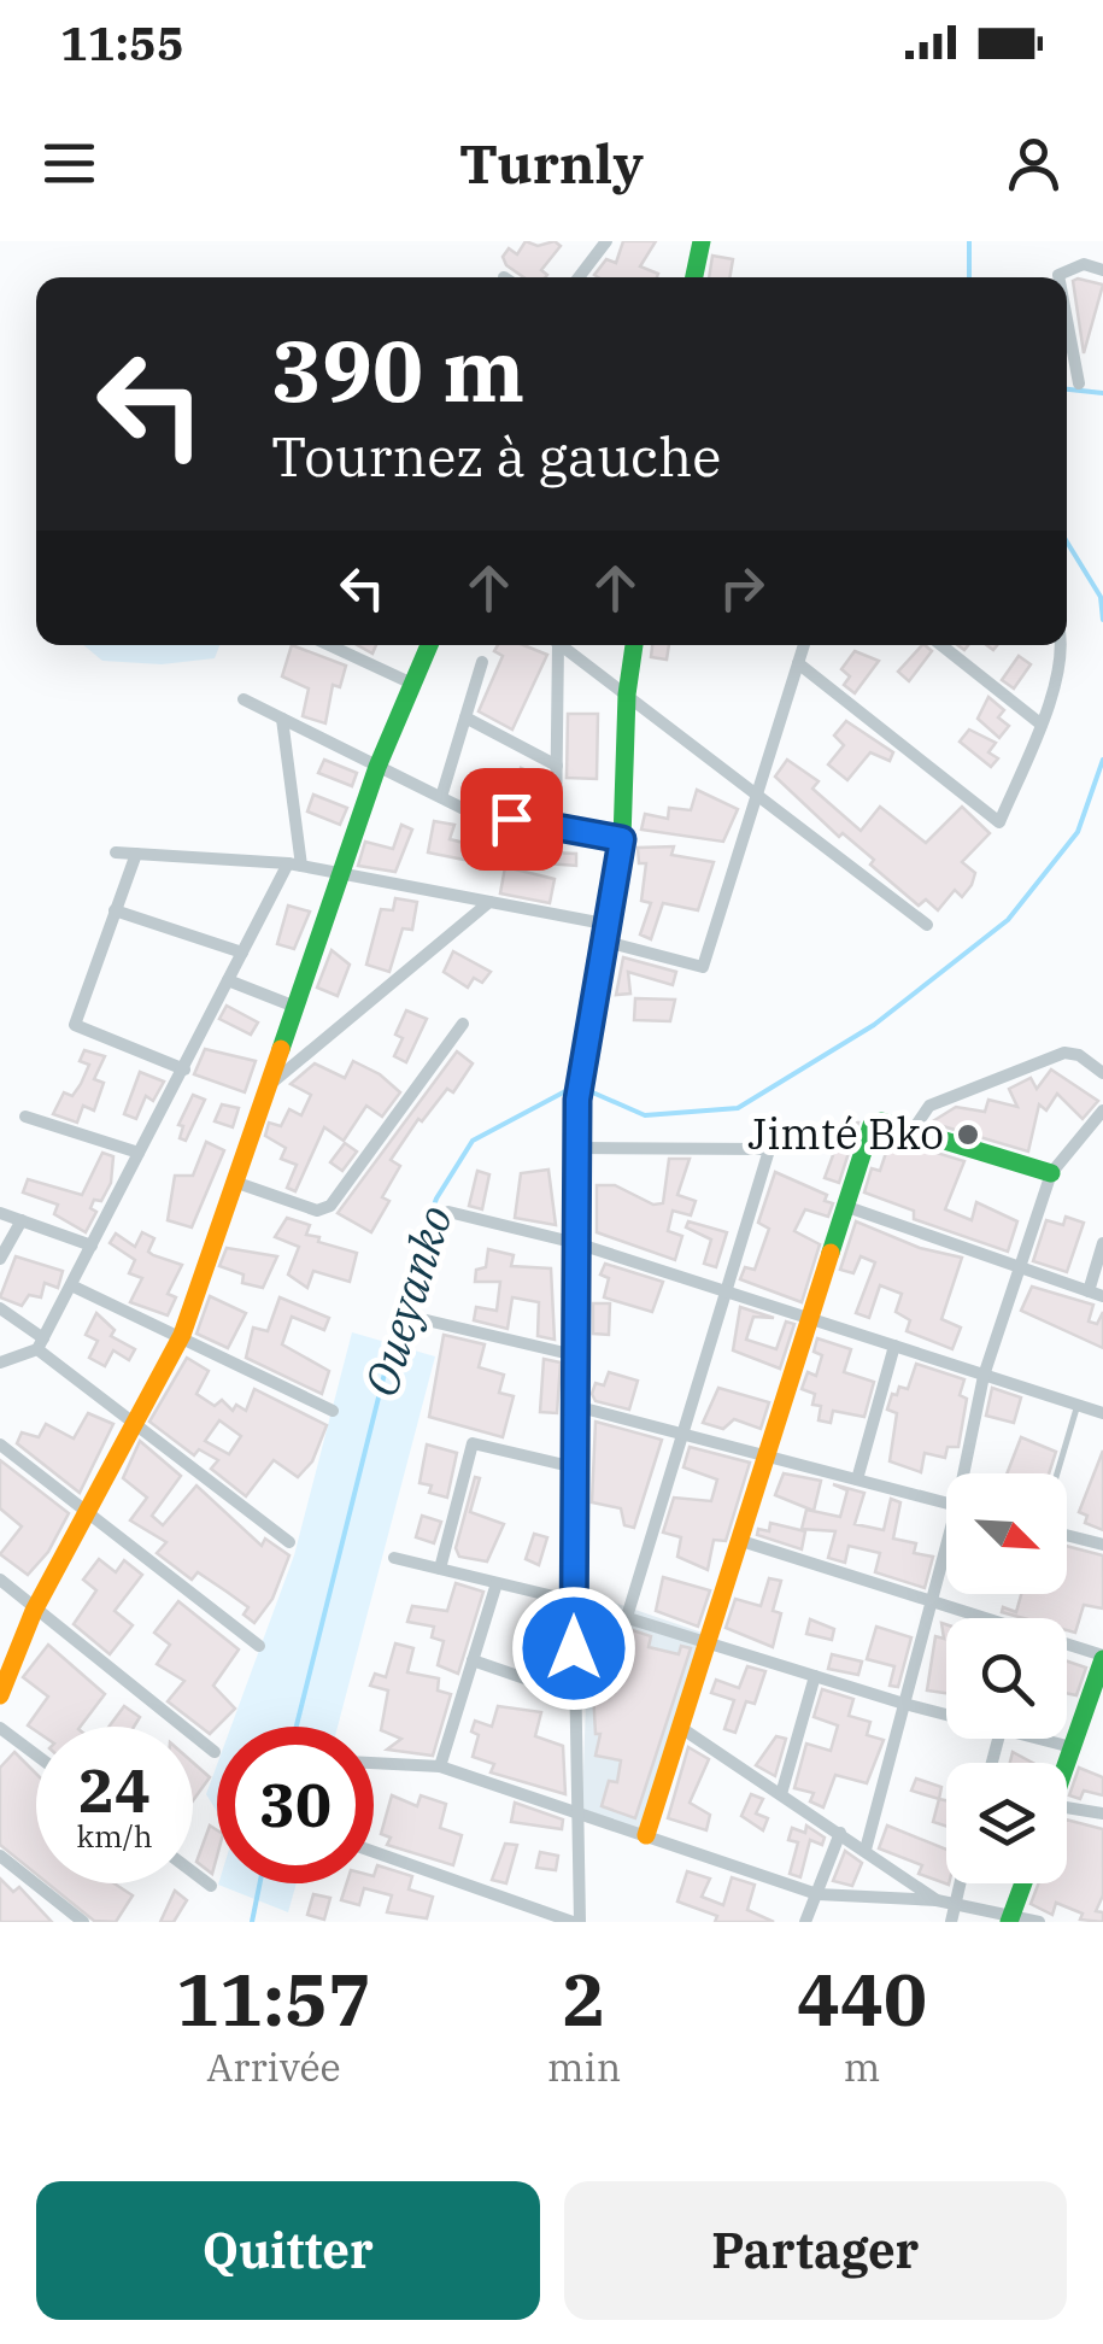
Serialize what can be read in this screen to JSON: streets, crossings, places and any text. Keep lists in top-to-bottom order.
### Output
{
  "water": ["Oueyanko"],
  "places": ["Jimté Bko"],
  "north": "bottom right",
  "page": {
    "status": "11:55",
    "header": "Turnly",
    "turn": ["390 m", "Tournez à gauche"],
    "speed": "24 km/h",
    "limit": "30",
    "eta": [
      "11:57",
      "Arrivée",
      "2",
      "min",
      "440",
      "m"
    ],
    "buttons": ["Quitter", "Partager"]
  }
}
